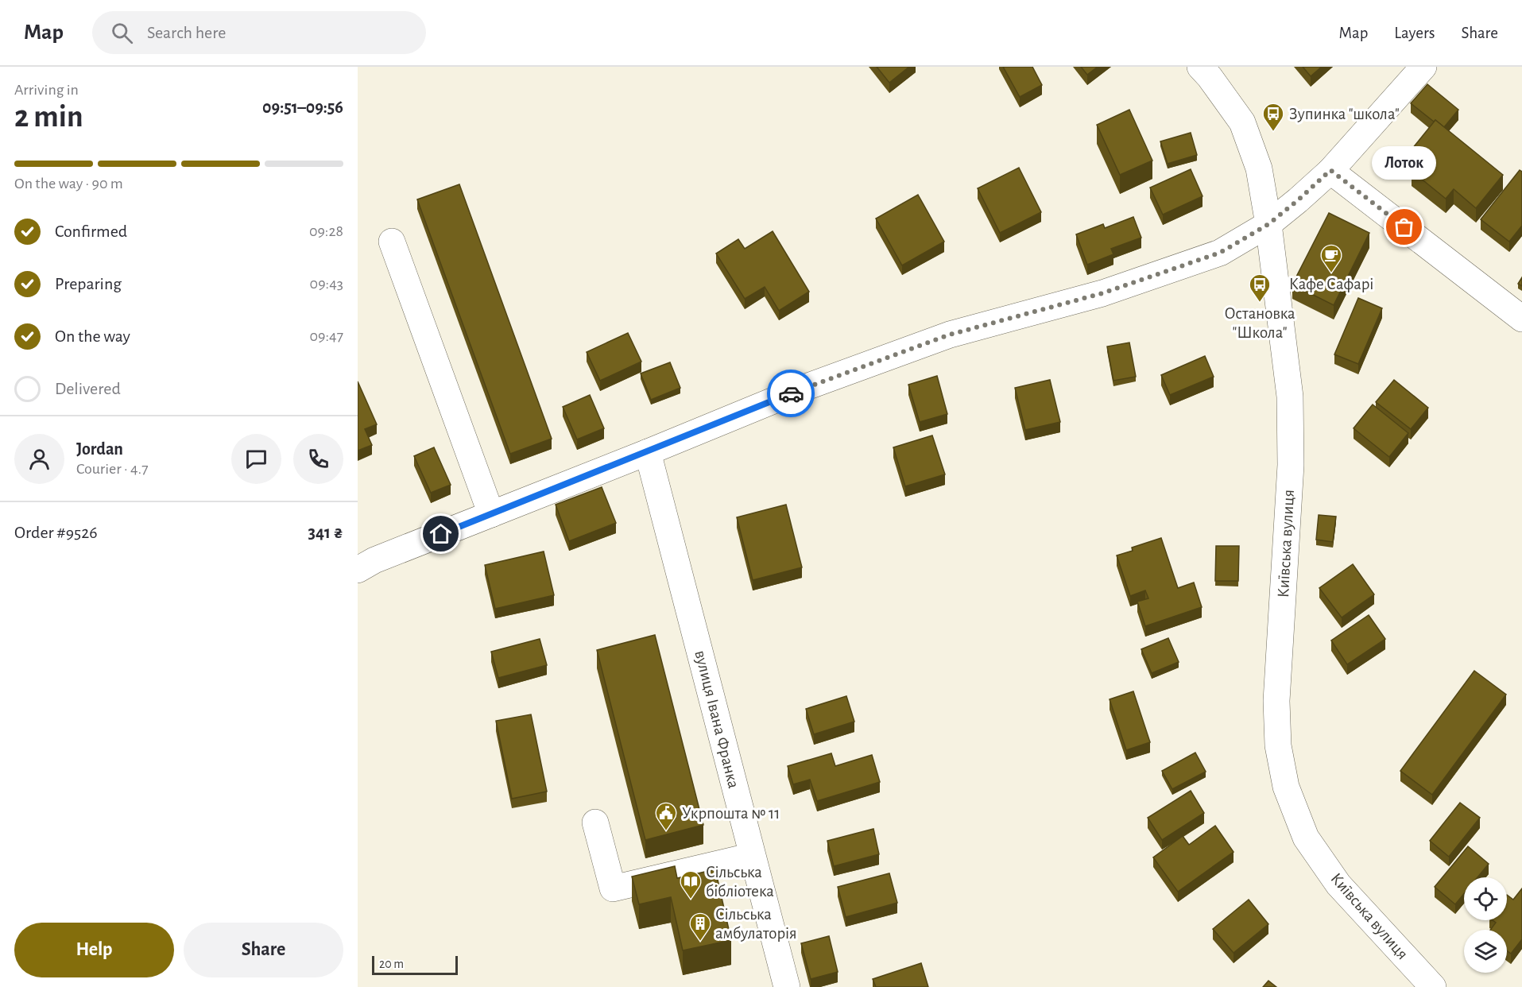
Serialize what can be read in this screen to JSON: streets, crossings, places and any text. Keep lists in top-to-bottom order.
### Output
{
  "streets": {
    "street": ["Київська вулиця", "вулиця Івана Франка"]
  },
  "places": {
    "bus stop": ["Зупинка \"школа\"", "Остановка \"Школа\""],
    "other": ["Лоток"],
    "cafe": ["Кафе Сафарі"],
    "public building": ["Укрпошта № 11"],
    "library": ["Сільська бібліотека"],
    "building": ["Сільська амбулаторія"]
  },
  "scale_bar": "20 m",
  "page": {
    "header": "Map",
    "search": "Search here",
    "nav": ["Map", "Layers", "Share"],
    "heading": ["2 min", "Arriving in", "09:51–09:56"],
    "panel": [
      "Jordan",
      "Courier · 4.7",
      "Order #9526",
      "341 ₴"
    ],
    "bubble": "Лоток",
    "bar": "On the way · 90 m",
    "list": [
      ["Confirmed", "09:28"],
      ["Preparing", "09:43"],
      ["On the way", "09:47"],
      "Delivered"
    ],
    "buttons": ["Help", "Share"],
    "scale": "20 m"
  }
}
